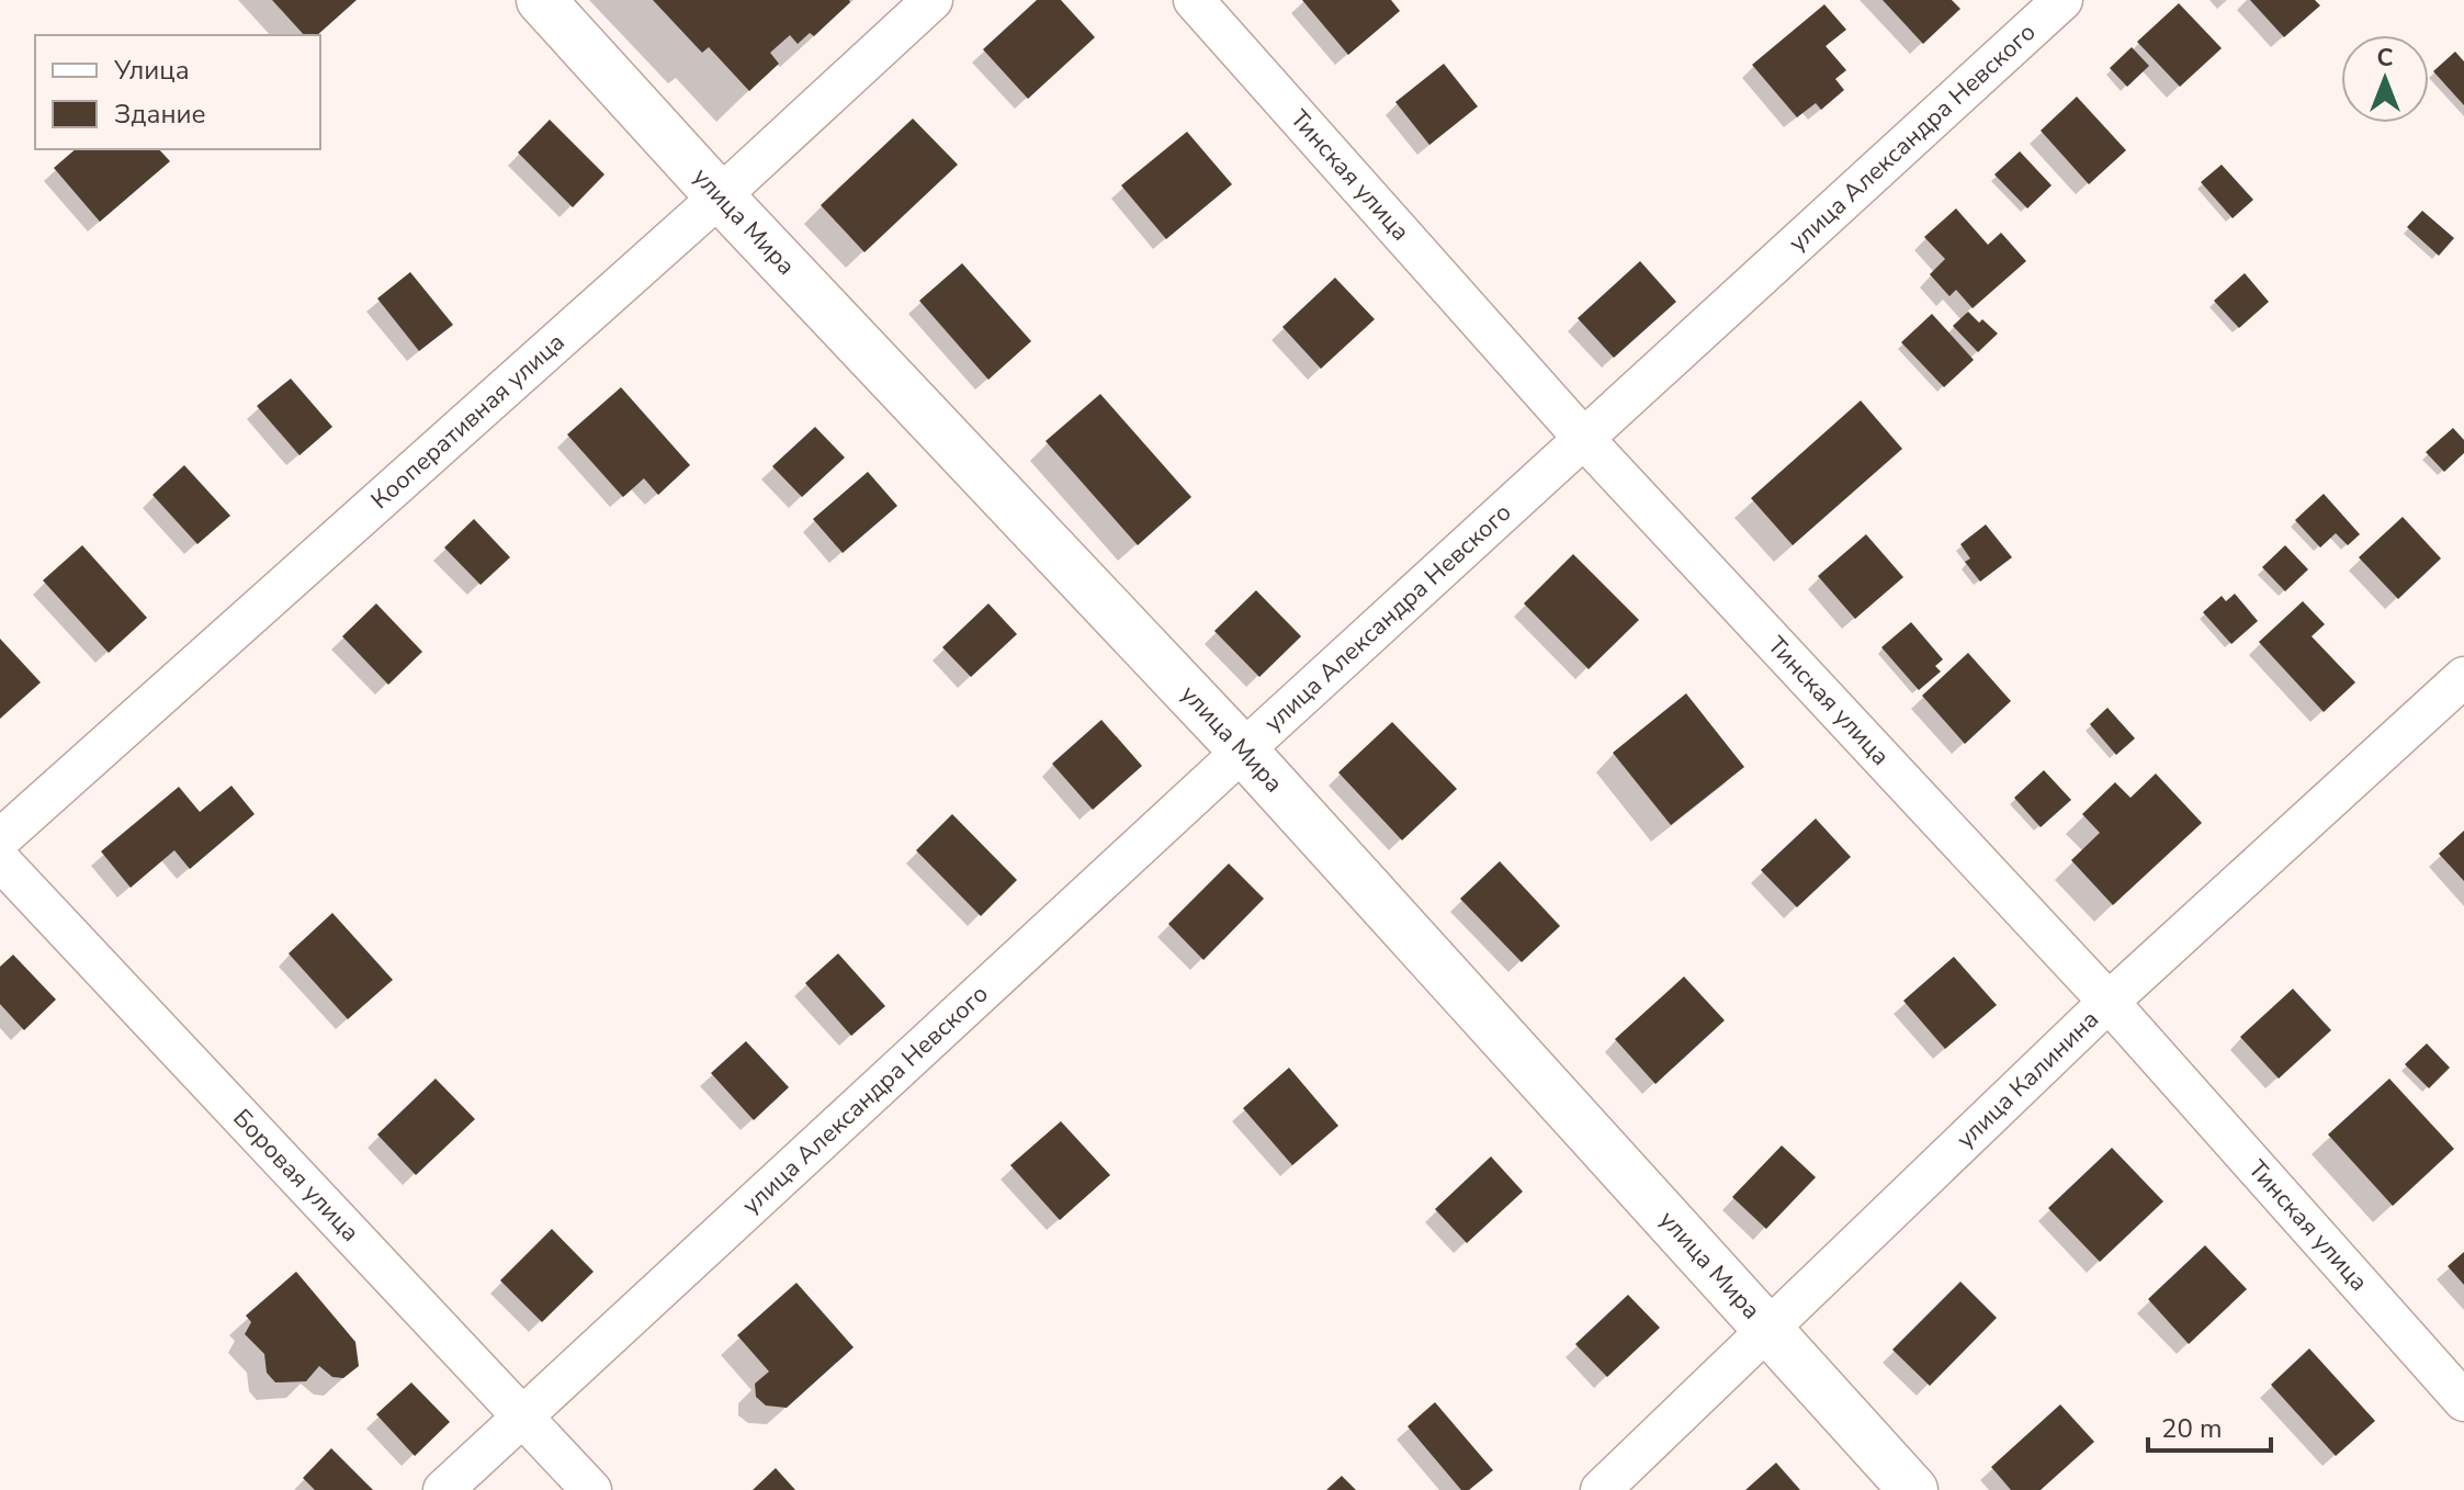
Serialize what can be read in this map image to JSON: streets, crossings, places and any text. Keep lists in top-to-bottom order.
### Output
{
  "streets": {
    "main road": ["улица Мира"],
    "street": [
      "улица Александра Невского",
      "Тинская улица",
      "Кооперативная улица",
      "улица Калинина",
      "Боровая улица"
    ]
  },
  "crossings": [
    ["улица Александра Невского", "Тинская улица"],
    ["улица Александра Невского", "улица Мира"],
    ["улица Александра Невского", "Боровая улица"],
    ["Тинская улица", "улица Калинина"],
    ["улица Мира", "Кооперативная улица"],
    ["улица Мира", "улица Калинина"]
  ],
  "legend": ["Улица", "Здание"],
  "scale_bar": "20 m",
  "north": "top"
}
